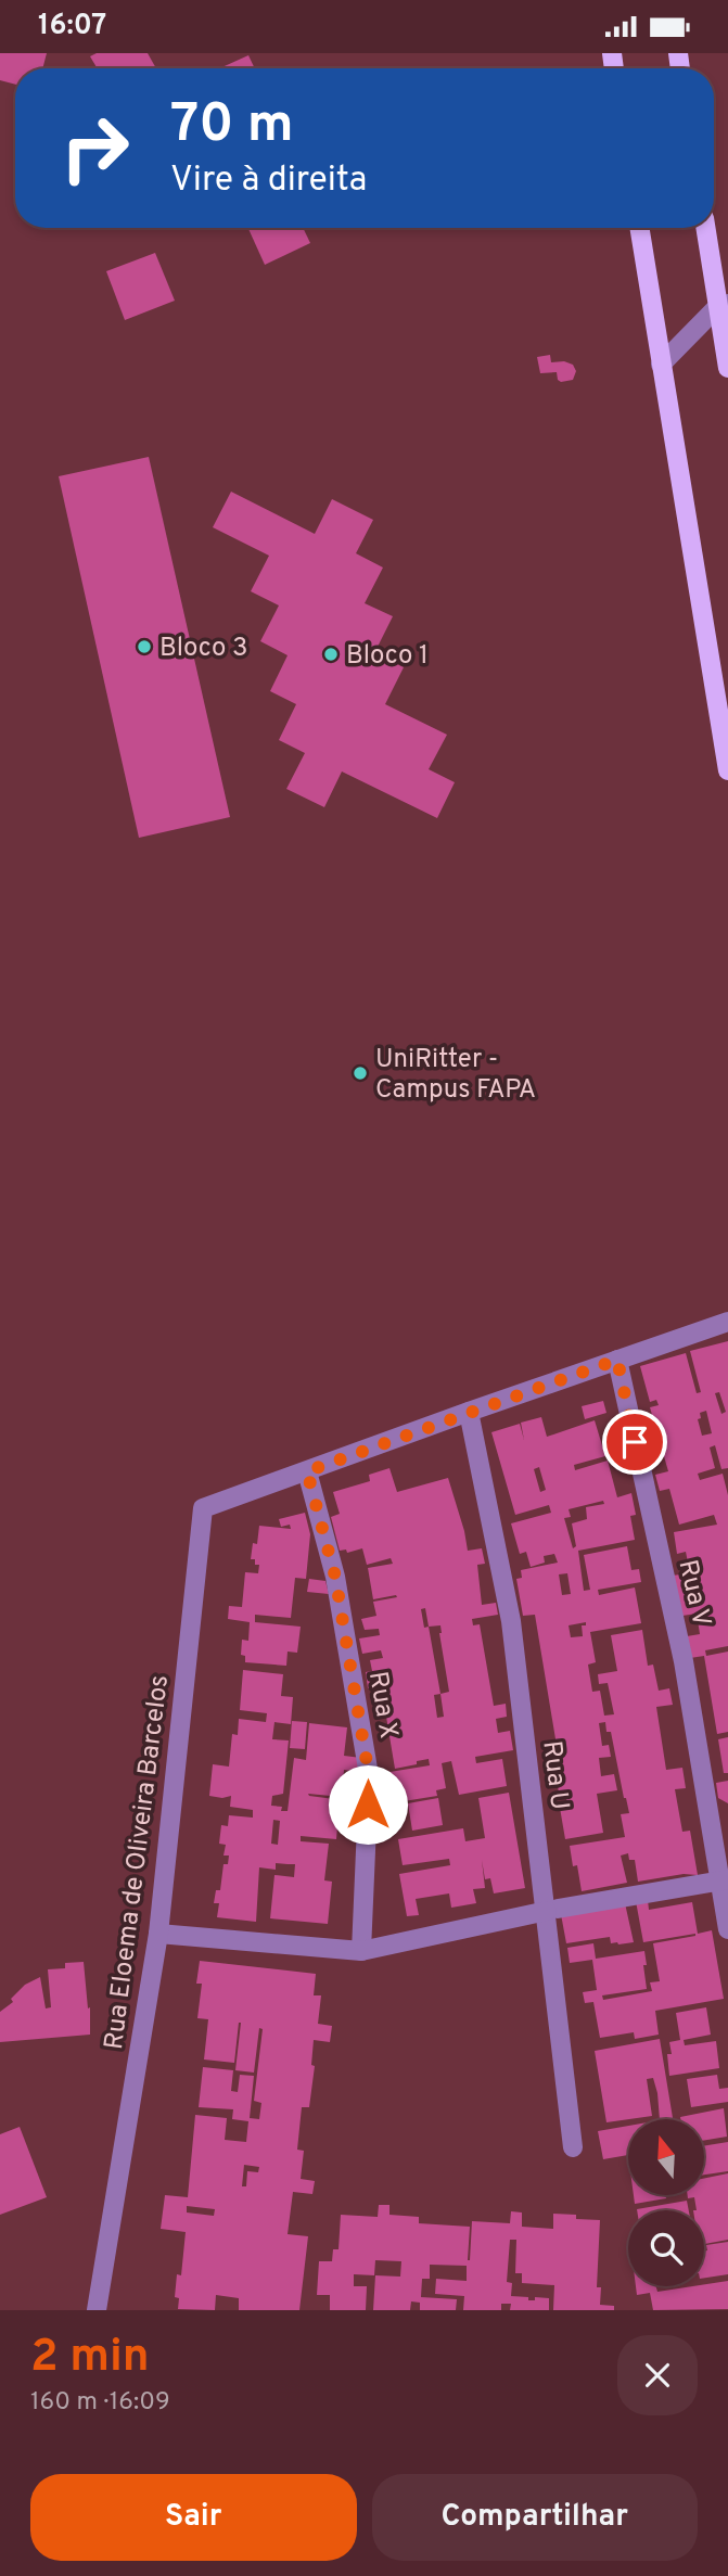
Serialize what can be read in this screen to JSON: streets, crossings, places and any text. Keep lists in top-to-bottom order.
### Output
{
  "streets": {
    "street": [
      "Rua V",
      "Rua X",
      "Rua U",
      "Rua Eloema de Oliveira Barcelos"
    ]
  },
  "crossings": [
    ["Rua X", "Rua Eloema de Oliveira Barcelos"]
  ],
  "places": ["Bloco 3", "Bloco 1", "UniRitter - Campus FAPA"],
  "north": "top",
  "page": {
    "status": "16:07",
    "turn": ["70 m", "Vire à direita"],
    "heading": ["2 min", "160 m · 16:09"],
    "buttons": ["Sair", "Compartilhar"]
  }
}
